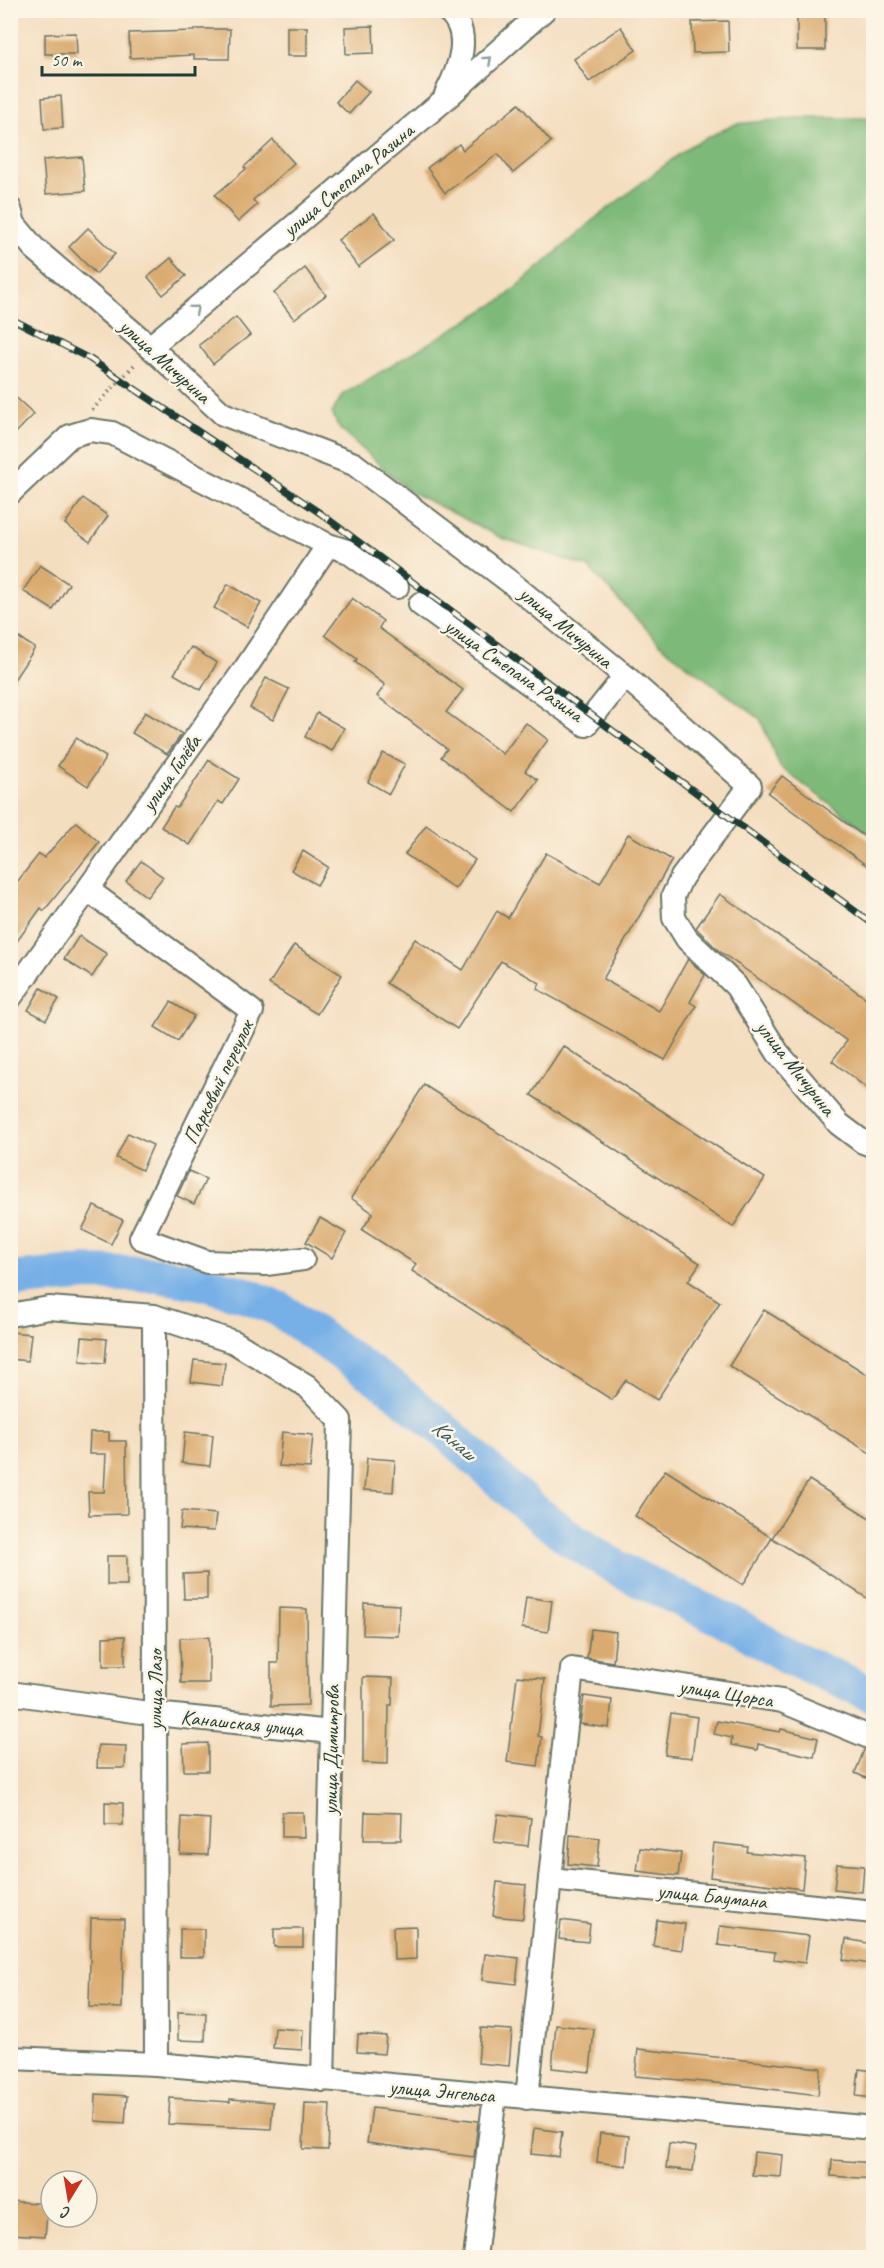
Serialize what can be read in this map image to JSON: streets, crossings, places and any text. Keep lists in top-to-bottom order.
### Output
{
  "streets": {
    "street": [
      "улица Степана Разина",
      "улица Мичурина",
      "улица Гилёва",
      "Парковый переулок",
      "улица Лазо",
      "улица Щорса",
      "Канашская улица",
      "улица Димитрова",
      "улица Баумана",
      "улица Энгельса"
    ]
  },
  "crossings": [
    ["улица Степана Разина", "улица Мичурина"],
    ["улица Гилёва", "Парковый переулок"],
    ["улица Лазо", "Канашская улица"],
    ["улица Лазо", "улица Димитрова"],
    ["улица Лазо", "улица Энгельса"],
    ["улица Щорса", "улица Баумана"],
    ["Канашская улица", "улица Димитрова"],
    ["улица Димитрова", "улица Энгельса"]
  ],
  "one_way": ["улица Степана Разина"],
  "water": ["Канаш"],
  "scale_bar": "50 m",
  "north": "bottom"
}
